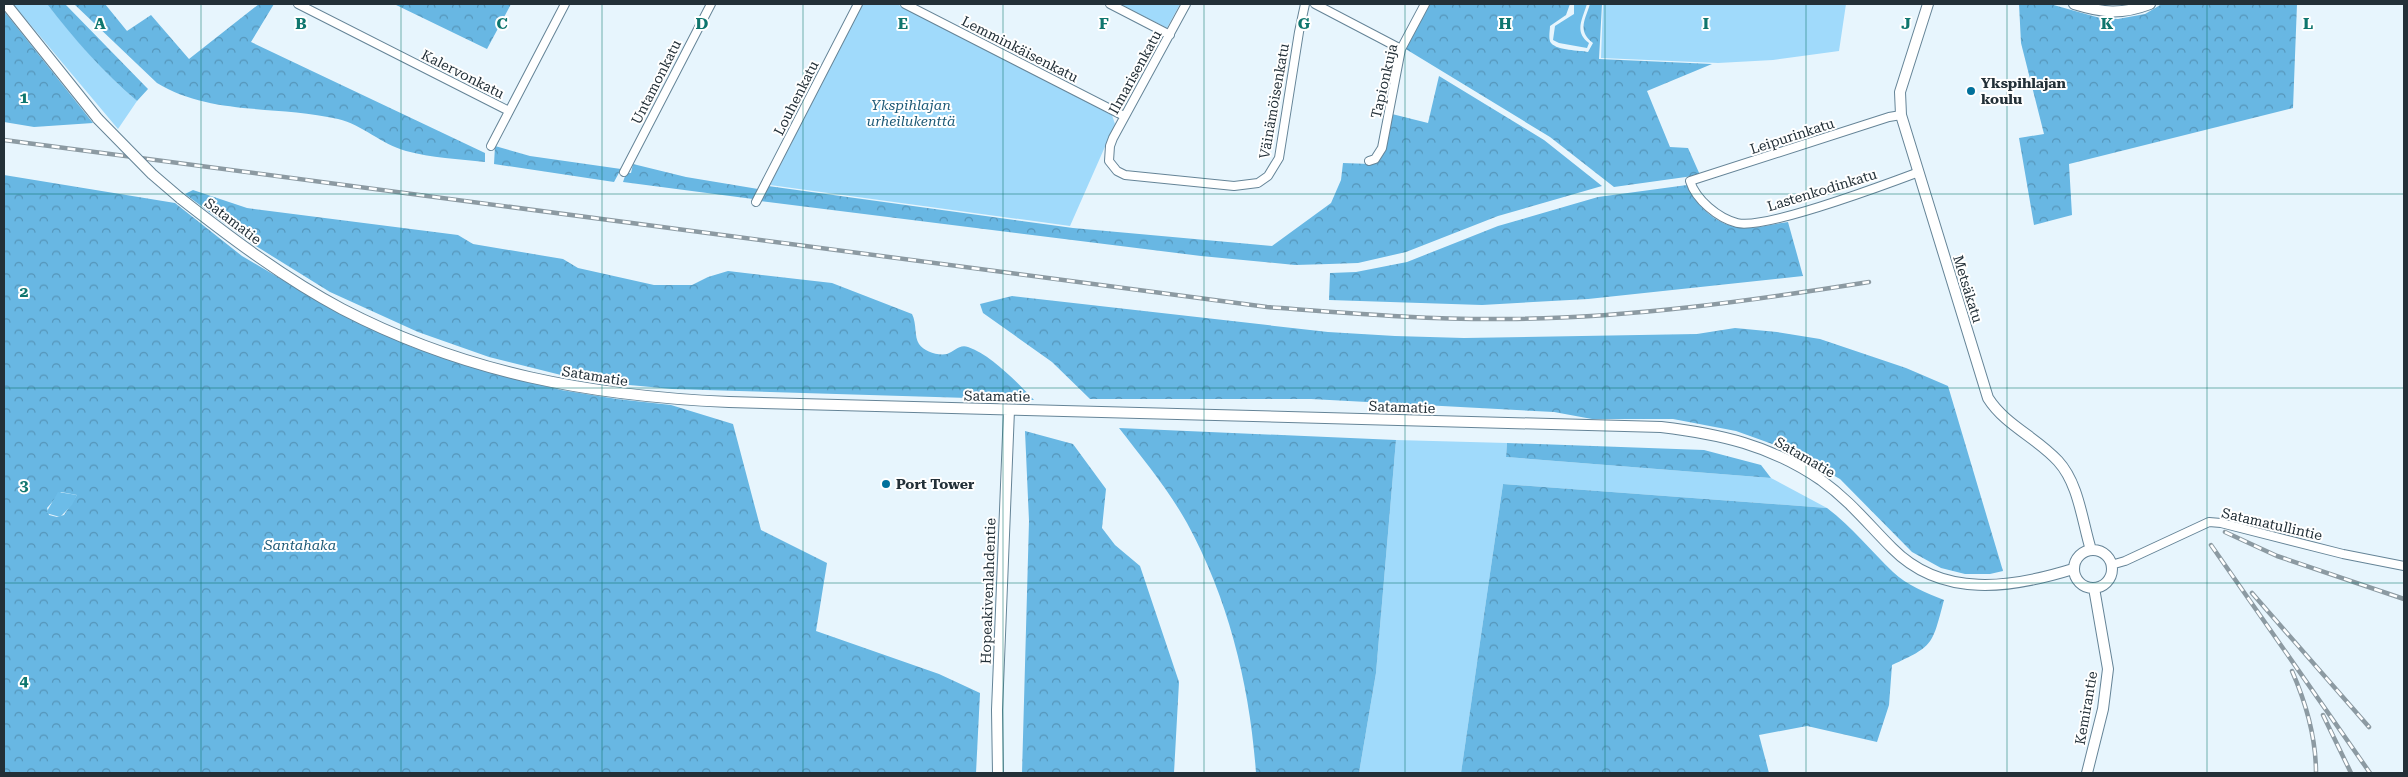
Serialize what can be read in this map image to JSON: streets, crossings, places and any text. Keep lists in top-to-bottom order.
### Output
{
  "streets": {
    "main road": [
      "Satamatie",
      "Metsäkatu",
      "Hopeakivenlahdentie",
      "Kemirantie"
    ],
    "street": [
      "Lemminkäisenkatu",
      "Ilmarisenkatu",
      "Kalervonkatu",
      "Tapionkuja",
      "Untamonkatu",
      "Louhenkatu",
      "Väinämöisenkatu",
      "Leipurinkatu",
      "Lastenkodinkatu",
      "Satamatullintie"
    ]
  },
  "crossings": [
    ["Lemminkäisenkatu", "Ilmarisenkatu"],
    ["Ilmarisenkatu", "Väinämöisenkatu"],
    ["Leipurinkatu", "Lastenkodinkatu"],
    ["Leipurinkatu", "Metsäkatu"],
    ["Lastenkodinkatu", "Metsäkatu"],
    ["Satamatie", "Metsäkatu"],
    ["Satamatie", "Satamatullintie"],
    ["Satamatie", "Hopeakivenlahdentie"],
    ["Satamatie", "Kemirantie"],
    ["Metsäkatu", "Satamatullintie"],
    ["Metsäkatu", "Kemirantie"],
    ["Satamatullintie", "Kemirantie"]
  ],
  "parks": ["Ykspihlajan urheilukenttä", "Santahaka"],
  "places": ["Ykspihlajan koulu", "Port Tower"],
  "grid": {
    "columns": [
      "A",
      "B",
      "C",
      "D",
      "E",
      "F",
      "G",
      "H",
      "I",
      "J",
      "K",
      "L"
    ],
    "rows": [
      "1",
      "2",
      "3",
      "4"
    ]
  }
}
